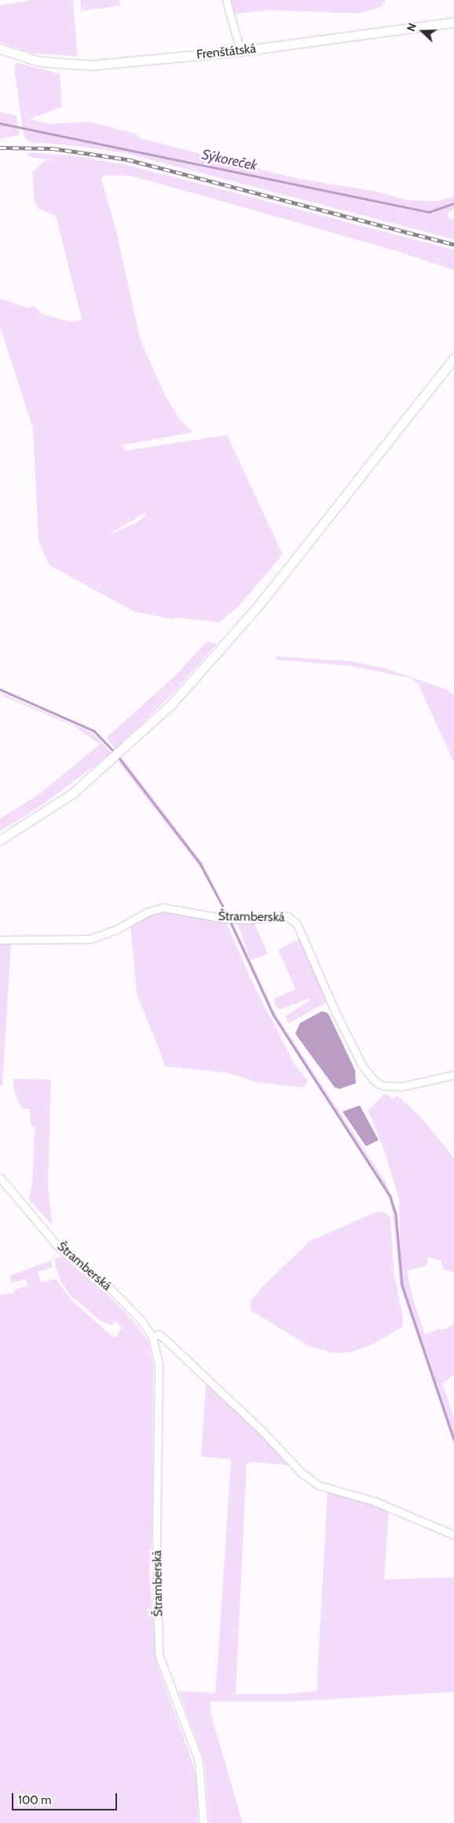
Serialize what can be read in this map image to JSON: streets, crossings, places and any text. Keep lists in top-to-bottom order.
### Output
{
  "streets": {
    "main road": ["Frenštátská"],
    "street": ["Štramberská"]
  },
  "water": ["Sýkoreček"],
  "scale_bar": "100 m",
  "north": "left"
}
